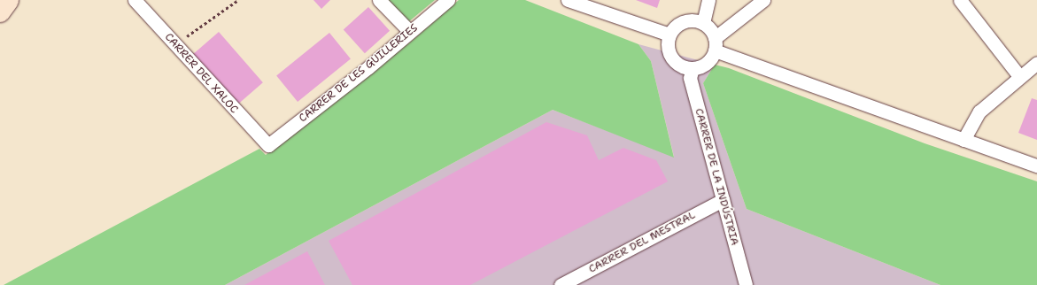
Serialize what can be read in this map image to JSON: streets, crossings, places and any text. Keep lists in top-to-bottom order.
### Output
{
  "streets": {
    "street": [
      "CARRER DEL XALOC",
      "CARRER DE LES GUILLERIES",
      "CARRER DE LA INDÚSTRIA",
      "CARRER DEL MESTRAL"
    ]
  },
  "crossings": [
    ["CARRER DEL XALOC", "CARRER DE LES GUILLERIES"],
    ["CARRER DE LA INDÚSTRIA", "CARRER DEL MESTRAL"]
  ]
}
